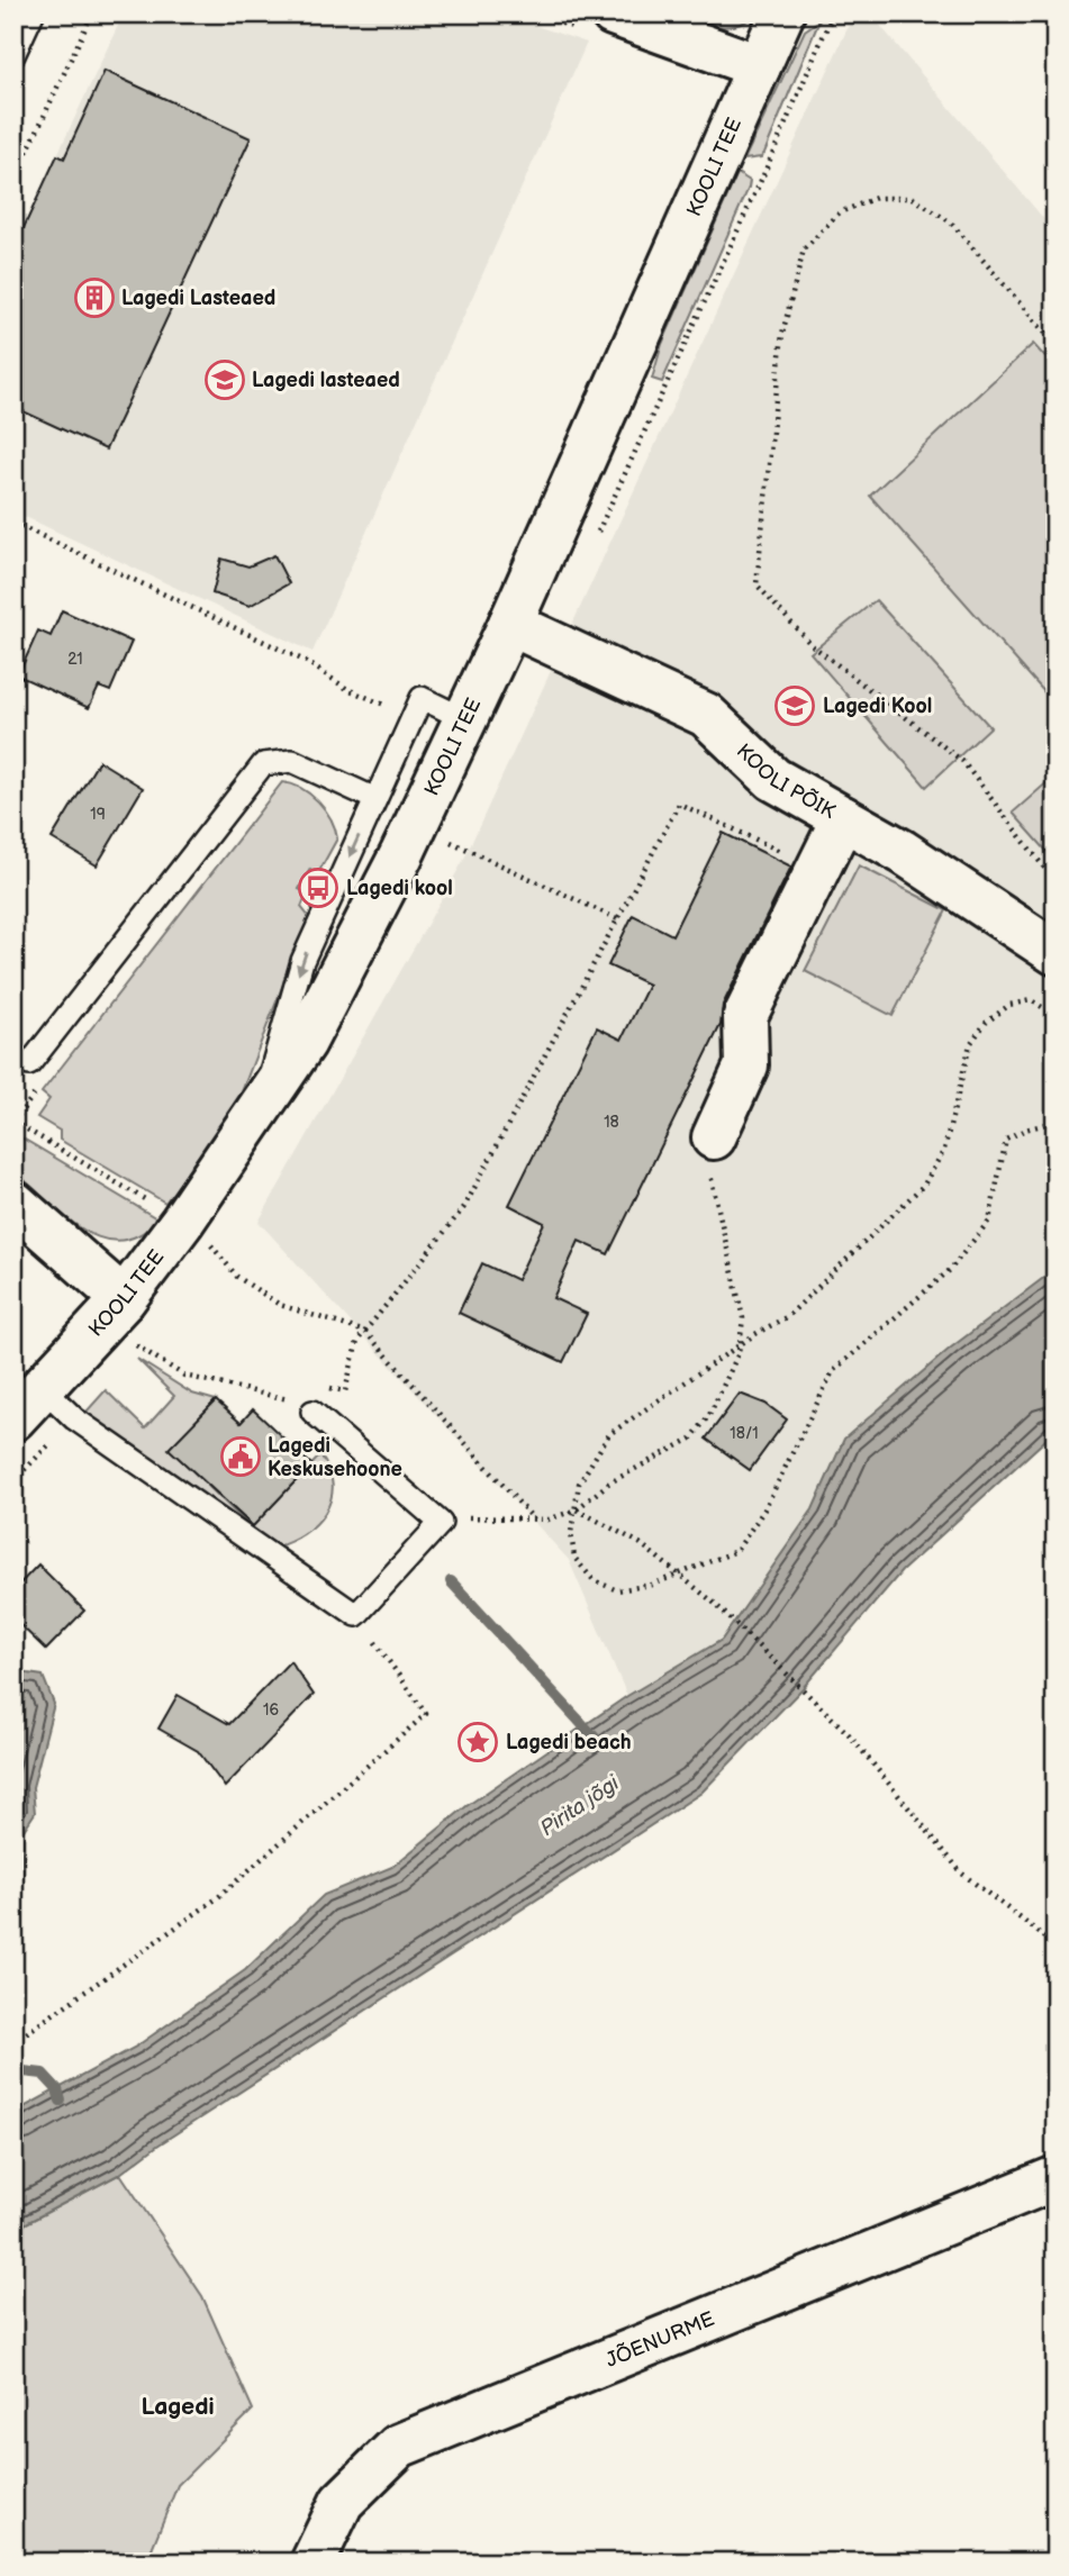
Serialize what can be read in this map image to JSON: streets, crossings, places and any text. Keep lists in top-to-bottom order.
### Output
{
  "streets": {
    "street": ["KOOLI TEE", "KOOLI PÕIK", "JÕENURME"]
  },
  "crossings": [
    ["KOOLI TEE", "KOOLI PÕIK"]
  ],
  "districts": ["Lagedi"],
  "water": ["Pirita jõgi"],
  "places": {
    "building": ["Lagedi Lasteaed"],
    "school or university": ["Lagedi lasteaed", "Lagedi Kool"],
    "bus stop": ["Lagedi kool"],
    "public building": ["Lagedi Keskusehoone"],
    "place": ["Lagedi beach"]
  },
  "house_numbers": [
    "21",
    "19",
    "18",
    "18/1",
    "16"
  ]
}
